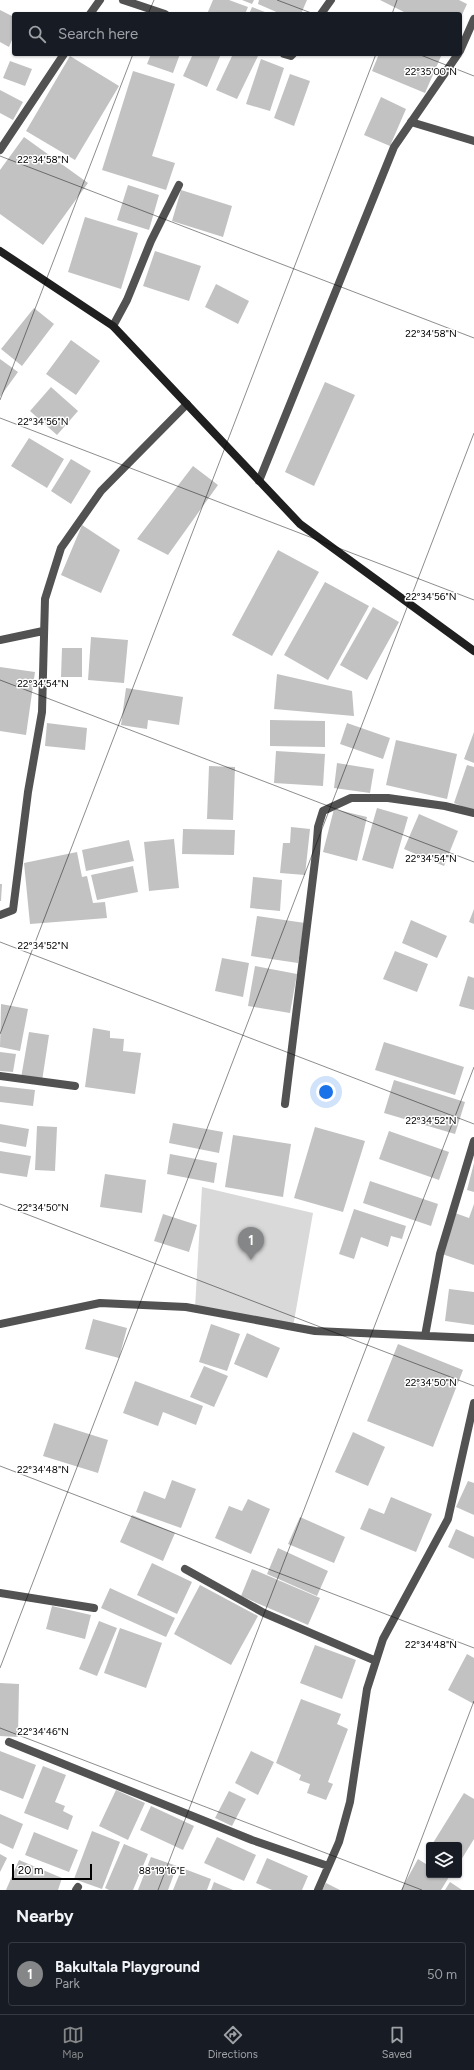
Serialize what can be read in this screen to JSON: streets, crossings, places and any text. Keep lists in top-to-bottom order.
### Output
{
  "scale_bar": "20 m",
  "page": {
    "search": "Search here",
    "pins": "1",
    "scale": "20 m",
    "heading": "Nearby",
    "list": [
      {
        "mark": "1",
        "name": "Bakultala Playground",
        "note": "Park",
        "value": "50 m"
      }
    ],
    "nav": ["Map", "Directions", "Saved"]
  },
  "coordinates": [
    "22°35'00\"N",
    "22°34'58\"N",
    "22°34'56\"N",
    "22°34'54\"N",
    "22°34'52\"N",
    "22°34'50\"N",
    "22°34'48\"N",
    "22°34'46\"N",
    "88°19'16\"E"
  ]
}
